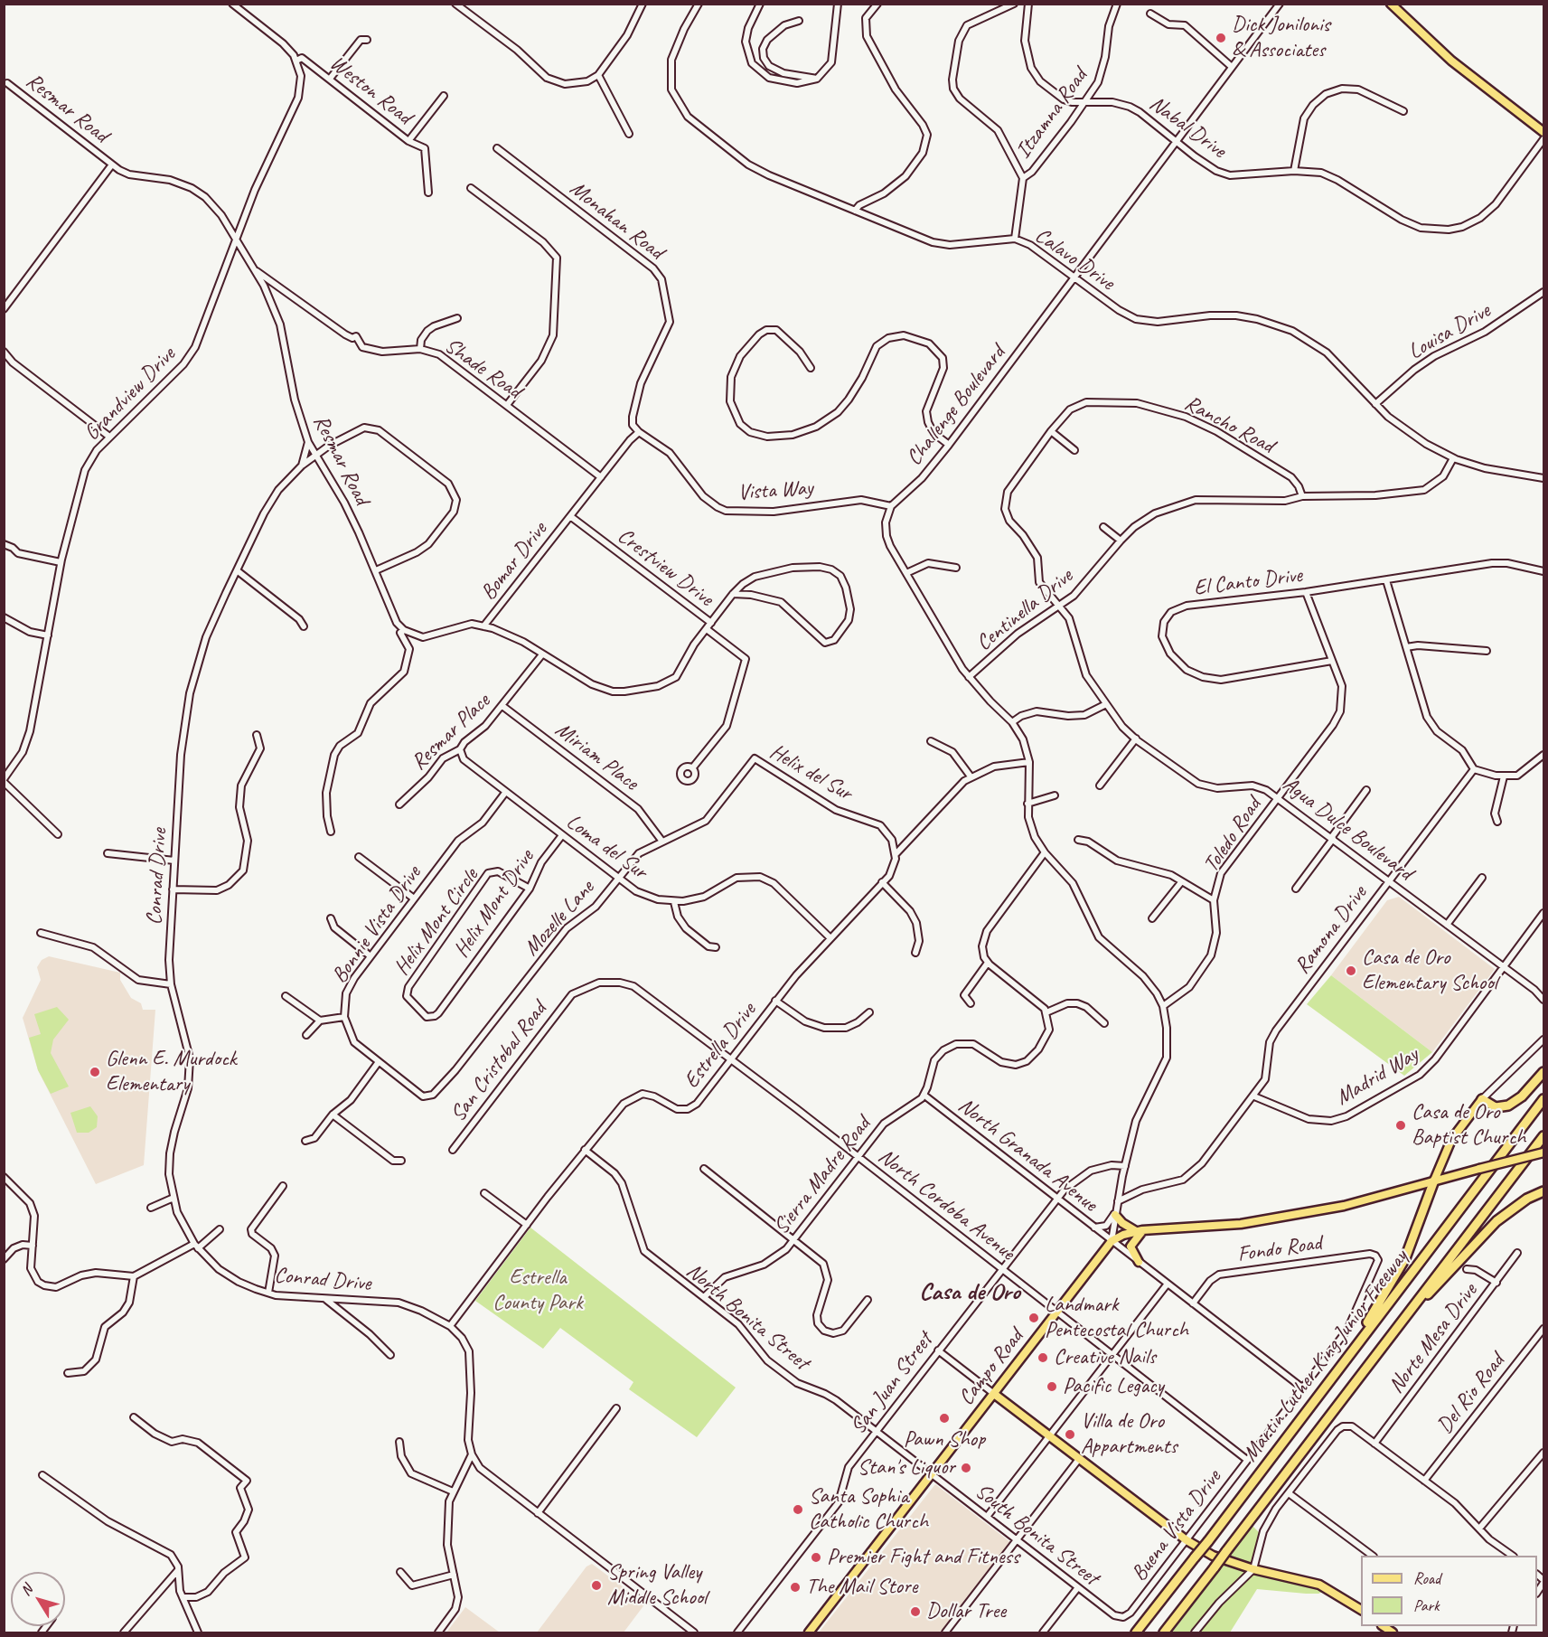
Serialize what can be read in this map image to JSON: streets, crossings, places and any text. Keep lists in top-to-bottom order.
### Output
{
  "streets": {
    "highway": ["Martin Luther King Junior Freeway"],
    "main road": ["Campo Road"],
    "street": [
      "Weston Road",
      "Resmar Road",
      "Itzamna Road",
      "Nabal Drive",
      "Monahan Road",
      "Calavo Drive",
      "Louisa Drive",
      "Shade Road",
      "Grandview Drive",
      "Challenge Boulevard",
      "Rancho Road",
      "Vista Way",
      "Bomar Drive",
      "Crestview Drive",
      "El Canto Drive",
      "Centinella Drive",
      "Resmar Place",
      "Miriam Place",
      "Helix del Sur",
      "Agua Dulce Boulevard",
      "Toledo Road",
      "Loma del Sur",
      "Conrad Drive",
      "Helix Mont Drive",
      "Mozelle Lane",
      "Helix Mont Circle",
      "Bonnie Vista Drive",
      "Ramona Drive",
      "Estrella Drive",
      "San Cristobal Road",
      "Madrid Way",
      "North Granada Avenue",
      "Sierra Madre Road",
      "North Cordoba Avenue",
      "Fondo Road",
      "North Bonita Street",
      "Norte Mesa Drive",
      "San Juan Street",
      "Del Rio Road",
      "Buena Vista Drive",
      "South Bonita Street"
    ]
  },
  "crossings": [
    ["Weston Road", "Grandview Drive"],
    ["Resmar Road", "Shade Road"],
    ["Resmar Road", "Grandview Drive"],
    ["Resmar Road", "Conrad Drive"],
    ["Itzamna Road", "Nabal Drive"],
    ["Nabal Drive", "Challenge Boulevard"],
    ["Monahan Road", "Vista Way"],
    ["Calavo Drive", "Louisa Drive"],
    ["Calavo Drive", "Challenge Boulevard"],
    ["Challenge Boulevard", "Vista Way"],
    ["Rancho Road", "Centinella Drive"],
    ["Rancho Road", "Agua Dulce Boulevard"],
    ["Bomar Drive", "Crestview Drive"],
    ["El Canto Drive", "Toledo Road"],
    ["Centinella Drive", "Agua Dulce Boulevard"],
    ["Resmar Place", "Miriam Place"],
    ["Resmar Place", "Loma del Sur"],
    ["Miriam Place", "Mozelle Lane"],
    ["Helix del Sur", "Mozelle Lane"],
    ["Agua Dulce Boulevard", "Toledo Road"],
    ["Agua Dulce Boulevard", "Ramona Drive"],
    ["Agua Dulce Boulevard", "Madrid Way"],
    ["Loma del Sur", "Helix Mont Drive"],
    ["Loma del Sur", "Mozelle Lane"],
    ["Loma del Sur", "Bonnie Vista Drive"],
    ["Loma del Sur", "Estrella Drive"],
    ["Conrad Drive", "Estrella Drive"],
    ["Helix Mont Drive", "Helix Mont Circle"],
    ["Mozelle Lane", "Bonnie Vista Drive"],
    ["Ramona Drive", "Madrid Way"],
    ["Estrella Drive", "North Cordoba Avenue"],
    ["Estrella Drive", "North Bonita Street"],
    ["San Cristobal Road", "North Cordoba Avenue"],
    ["North Granada Avenue", "Sierra Madre Road"],
    ["North Granada Avenue", "Fondo Road"],
    ["North Granada Avenue", "Campo Road"],
    ["North Granada Avenue", "San Juan Street"],
    ["North Granada Avenue", "Buena Vista Drive"],
    ["Sierra Madre Road", "North Cordoba Avenue"],
    ["Sierra Madre Road", "North Bonita Street"],
    ["North Cordoba Avenue", "Campo Road"],
    ["North Cordoba Avenue", "San Juan Street"],
    ["North Cordoba Avenue", "Buena Vista Drive"],
    ["Fondo Road", "Buena Vista Drive"],
    ["North Bonita Street", "Campo Road"],
    ["North Bonita Street", "San Juan Street"],
    ["North Bonita Street", "South Bonita Street"],
    ["Campo Road", "South Bonita Street"],
    ["Buena Vista Drive", "South Bonita Street"]
  ],
  "districts": ["Casa de Oro"],
  "parks": ["Estrella County Park"],
  "places": [
    "Dick Jonilonis & Associates",
    "Casa de Oro Elementary School",
    "Glenn E. Murdock Elementary",
    "Casa de Oro Baptist Church",
    "Landmark Pentecostal Church",
    "Creative Nails",
    "Pacific Legacy",
    "Pawn Shop",
    "Villa de Oro Appartments",
    "Stan's Liquor",
    "Santa Sophia Catholic Church",
    "Premier Fight and Fitness",
    "Spring Valley Middle School",
    "The Mail Store",
    "Dollar Tree"
  ],
  "legend": ["Road", "Park"],
  "north": "top left"
}
